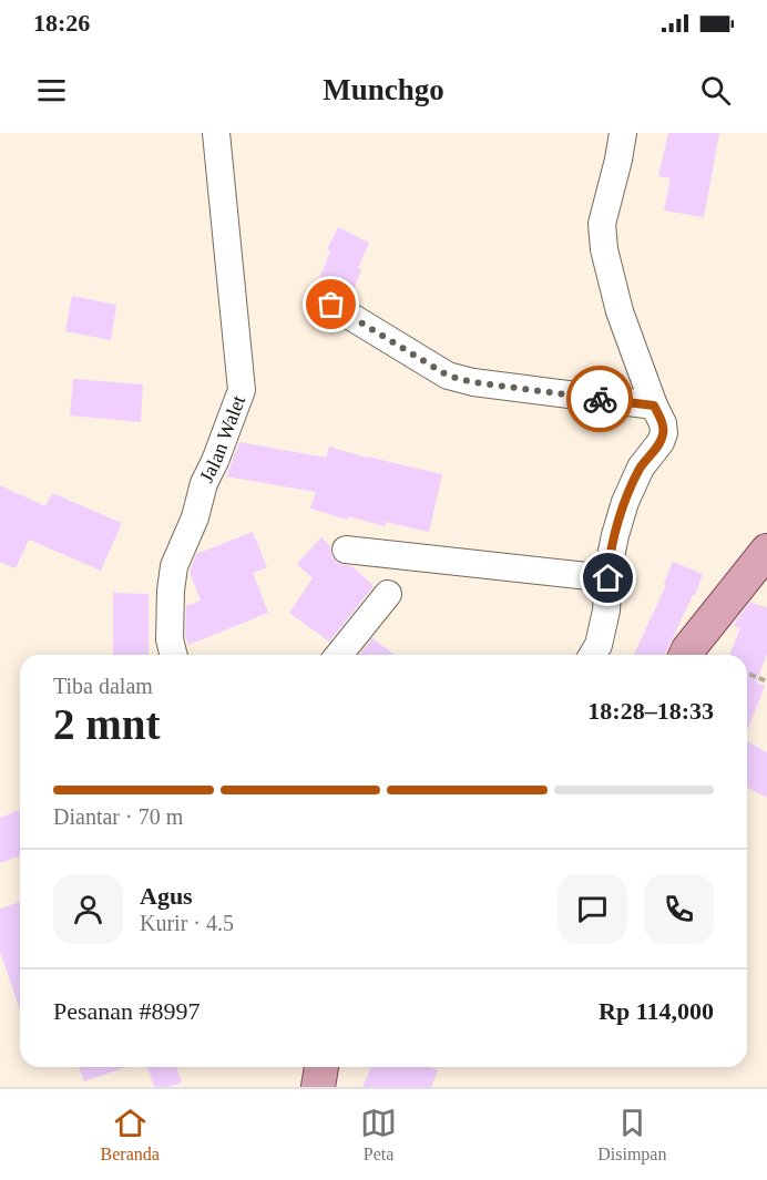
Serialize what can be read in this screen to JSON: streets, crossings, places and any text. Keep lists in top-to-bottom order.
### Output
{
  "streets": {
    "street": ["Jalan Walet"]
  },
  "page": {
    "status": "18:26",
    "header": "Munchgo",
    "heading": ["2 mnt", "Tiba dalam", "18:28–18:33"],
    "panel": [
      "Agus",
      "Kurir · 4.5",
      "Pesanan #8997",
      "Rp 114,000"
    ],
    "bar": "Diantar · 70 m",
    "tabs": ["Beranda", "Peta", "Disimpan"]
  }
}
